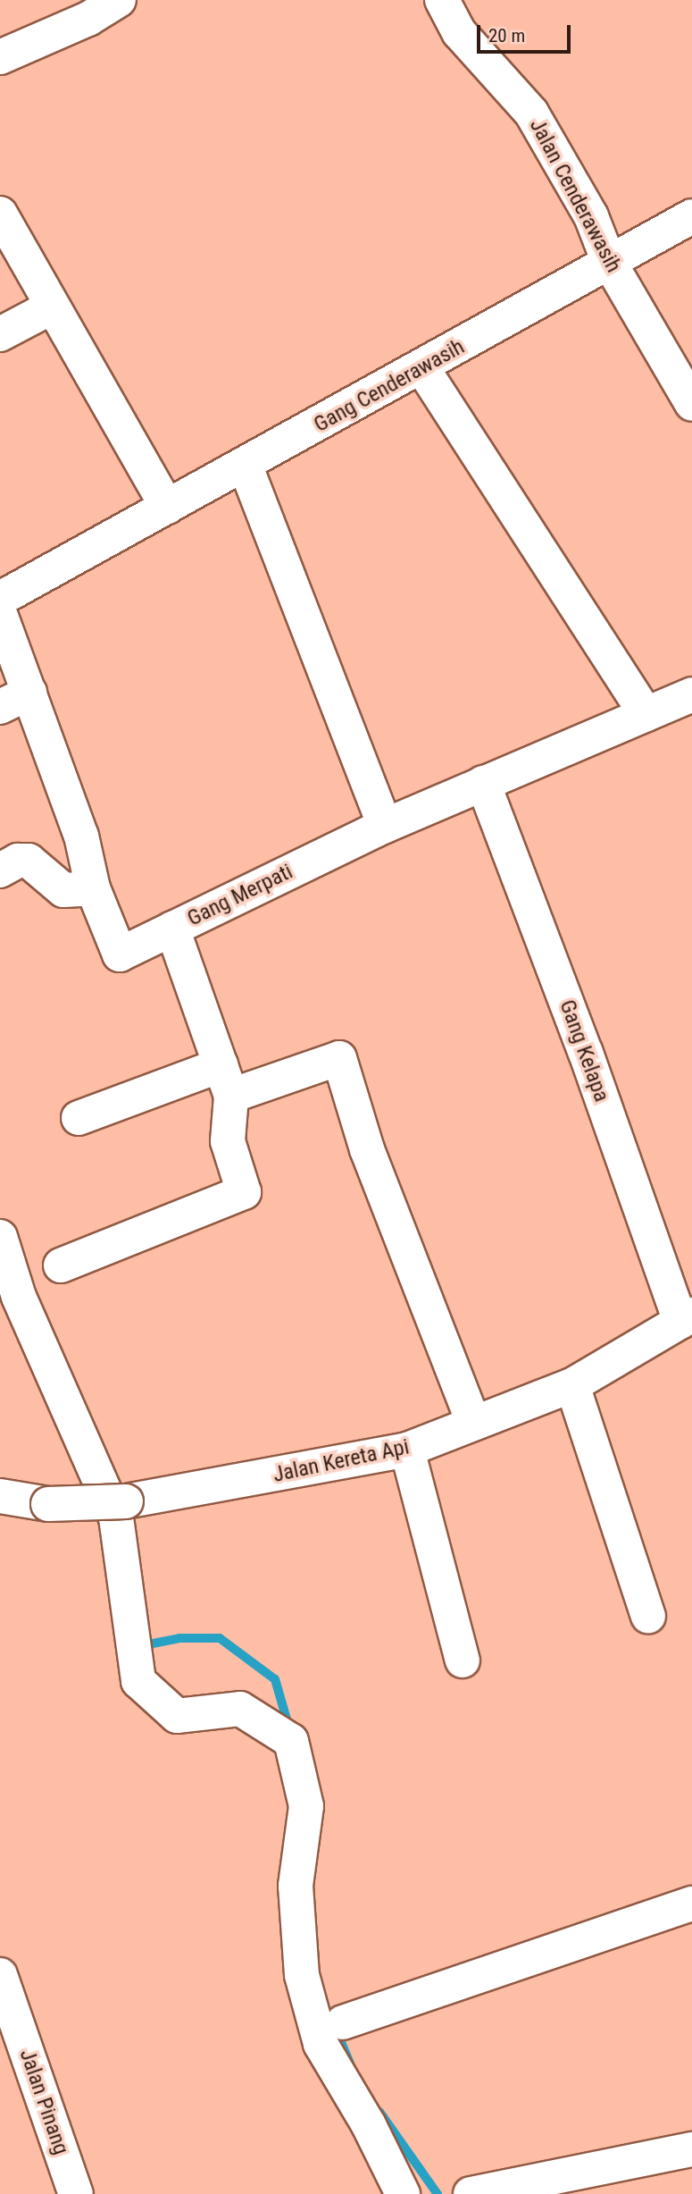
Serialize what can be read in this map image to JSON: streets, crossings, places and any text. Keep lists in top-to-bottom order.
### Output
{
  "streets": {
    "street": [
      "Jalan Cenderawasih",
      "Gang Cenderawasih",
      "Gang Merpati",
      "Gang Kelapa",
      "Jalan Kereta Api",
      "Jalan Pinang"
    ]
  },
  "crossings": [
    ["Jalan Cenderawasih", "Gang Cenderawasih"],
    ["Gang Merpati", "Gang Kelapa"],
    ["Gang Kelapa", "Jalan Kereta Api"]
  ],
  "scale_bar": "20 m"
}
